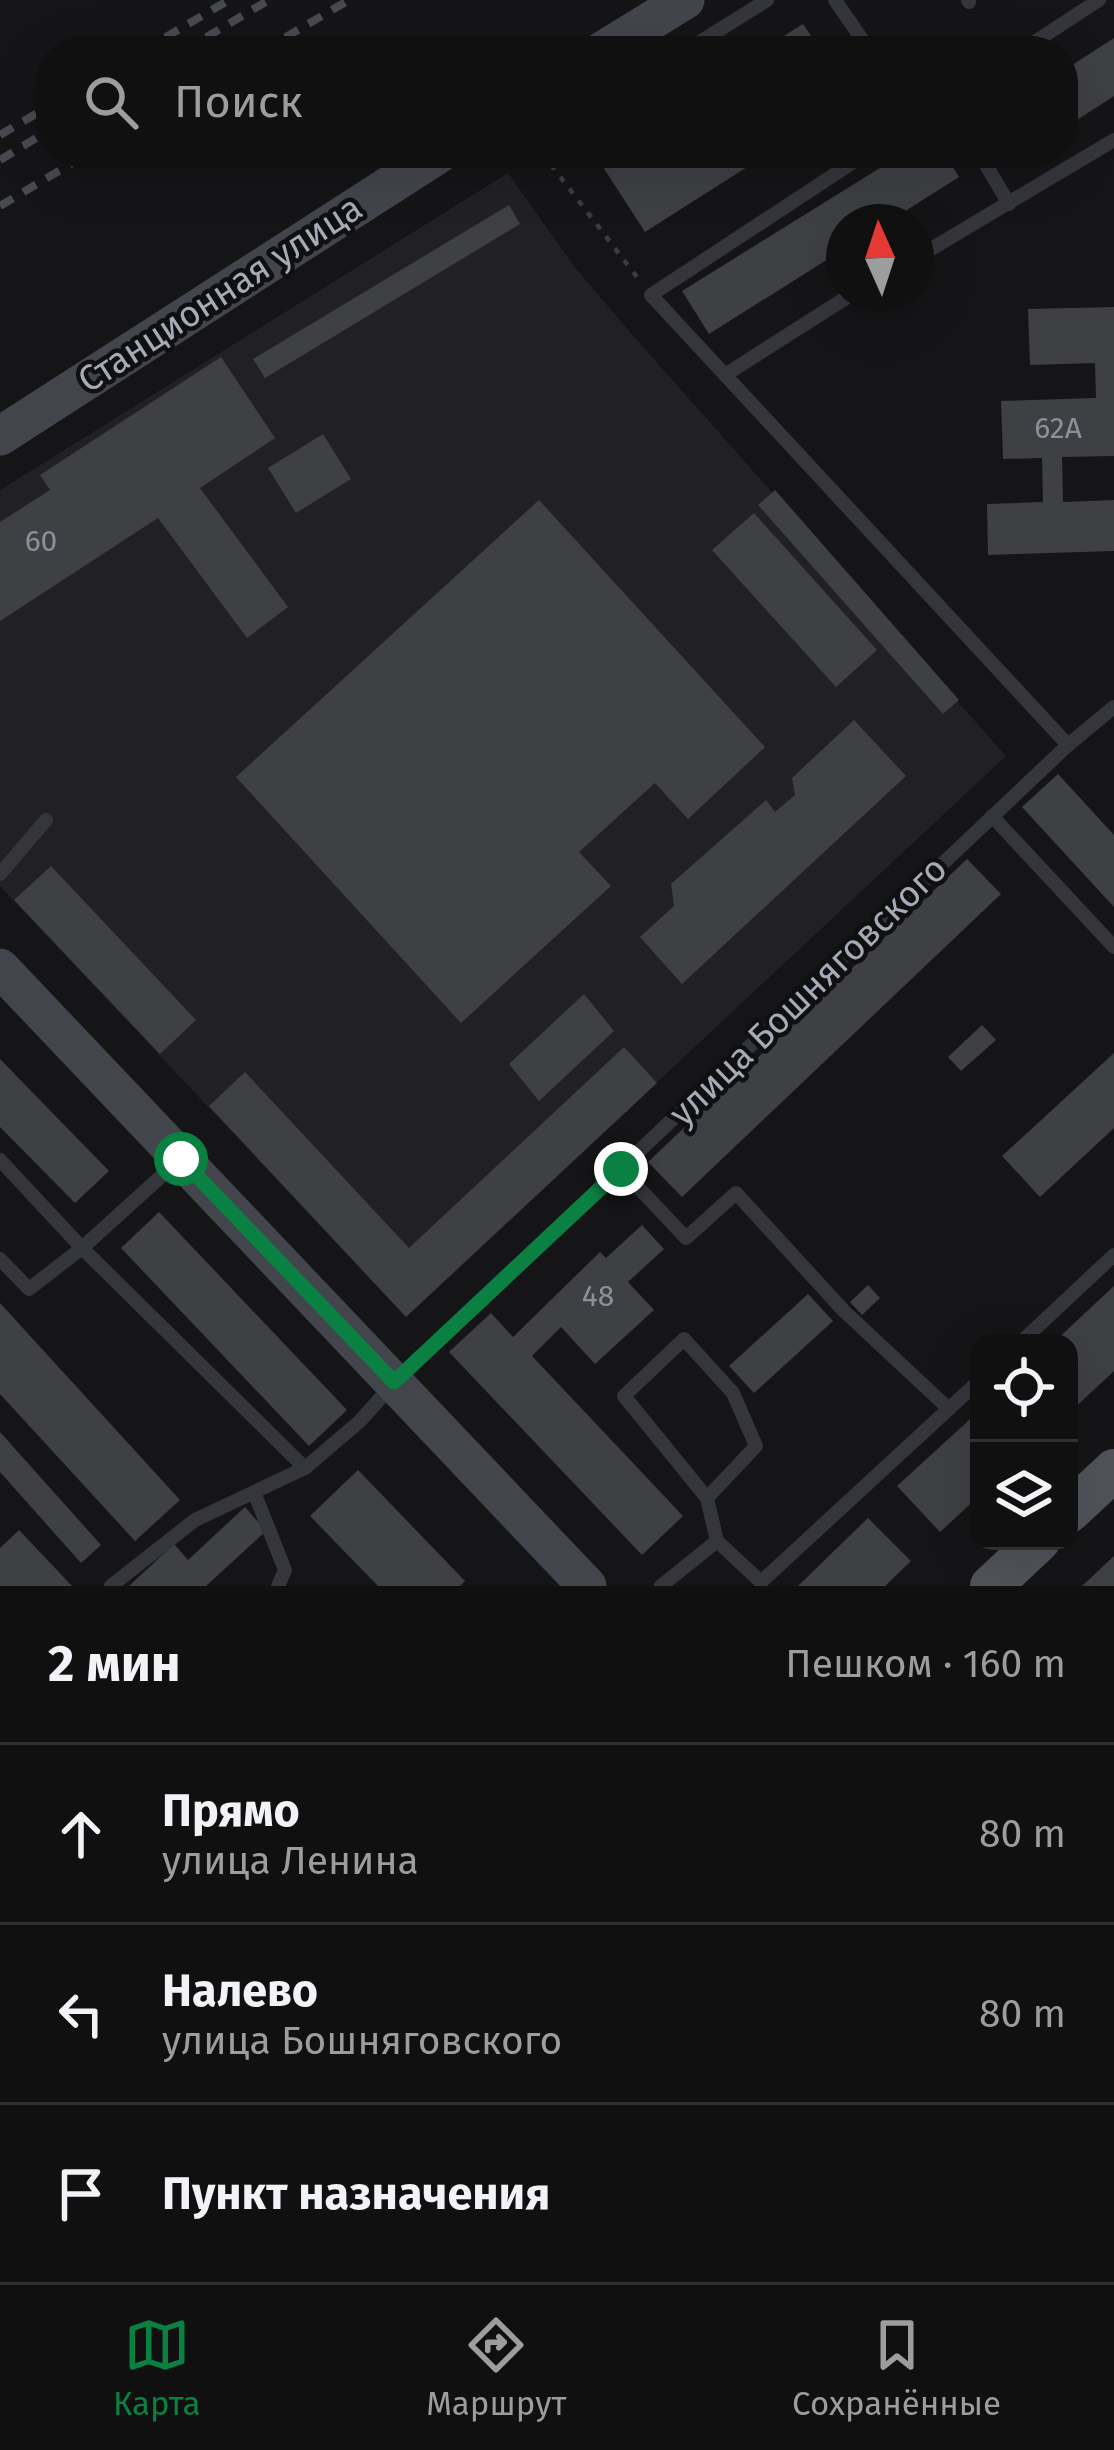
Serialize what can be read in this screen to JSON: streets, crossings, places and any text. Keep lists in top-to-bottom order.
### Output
{
  "streets": {
    "main road": ["Станционная улица"],
    "lane": ["улица Бошняговского"]
  },
  "house_numbers": ["62А", "60", "48"],
  "north": "top",
  "page": {
    "search": "Поиск",
    "heading": ["2 мин", "Пешком · 160 m"],
    "list": [
      ["Прямо", "улица Ленина", "80 m"],
      ["Налево", "улица Бошняговского", "80 m"],
      "Пункт назначения"
    ],
    "nav": ["Карта", "Маршрут", "Сохранённые"]
  }
}
